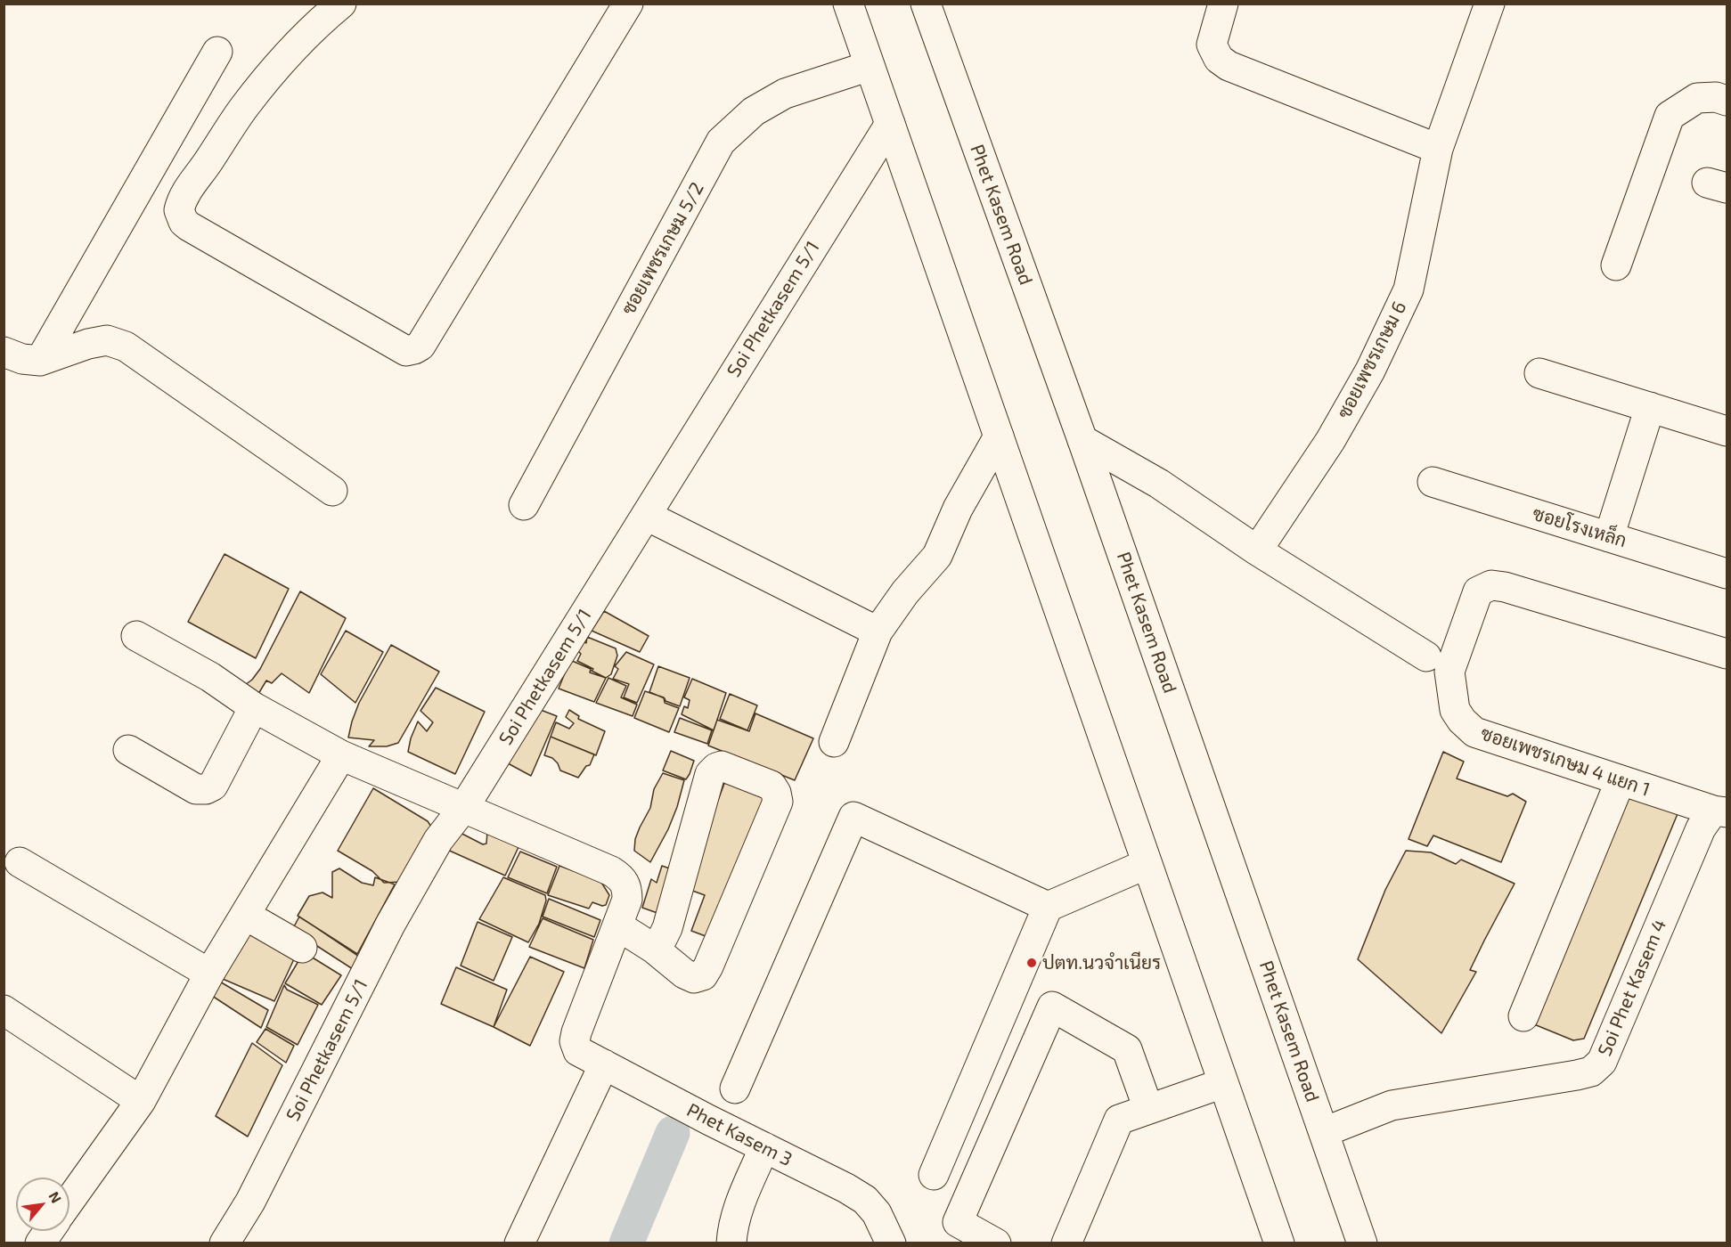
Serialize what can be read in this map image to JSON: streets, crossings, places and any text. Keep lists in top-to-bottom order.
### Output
{
  "streets": {
    "street": [
      "Phet Kasem Road",
      "ซอยเพชรเกษม 5/2",
      "Soi Phetkasem 5/1",
      "ซอยเพชรเกษม 6",
      "ซอยโรงเหล็ก",
      "ซอยเพชรเกษม 4 แยก 1",
      "Soi Phet Kasem 4",
      "Phet Kasem 3"
    ]
  },
  "crossings": [
    ["Phet Kasem Road", "Soi Phet Kasem 4"],
    ["ซอยเพชรเกษม 4 แยก 1", "Soi Phet Kasem 4"]
  ],
  "places": ["ปตท.นวจำเนียร"],
  "north": "top right"
}
